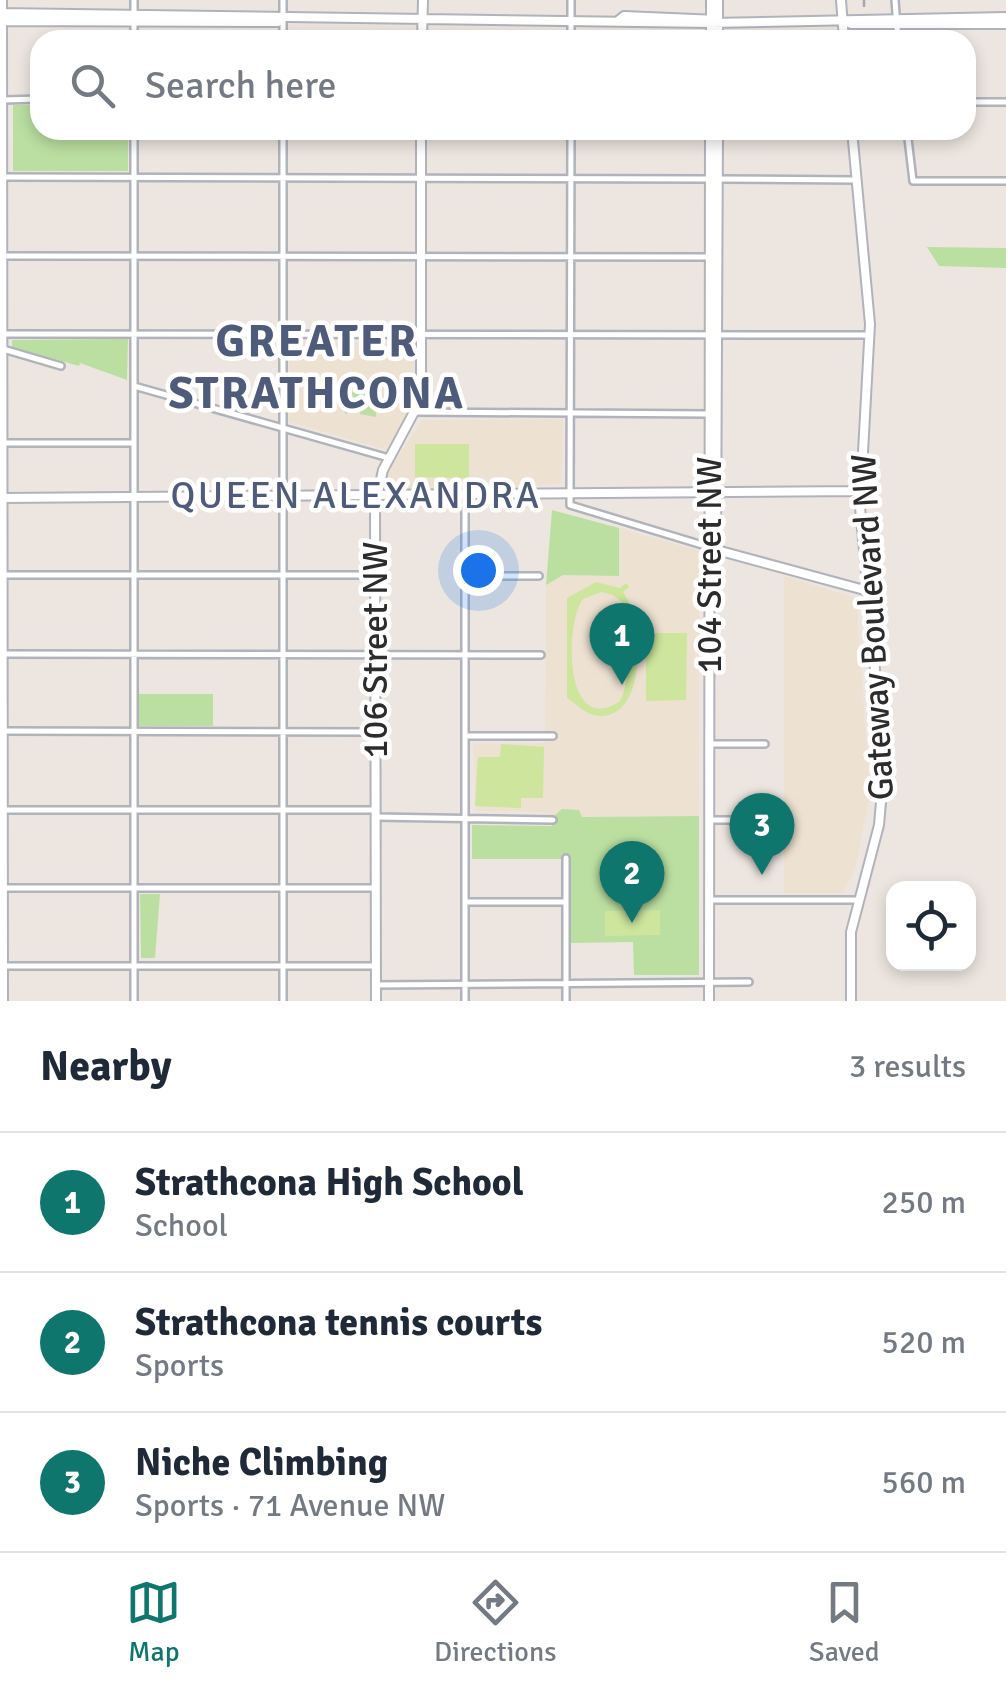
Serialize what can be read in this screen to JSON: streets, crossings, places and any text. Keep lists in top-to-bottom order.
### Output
{
  "streets": {
    "main road": ["104 Street NW", "Gateway Boulevard NW", "106 Street NW"]
  },
  "districts": ["GREATER STRATHCONA", "QUEEN ALEXANDRA"],
  "page": {
    "search": "Search here",
    "pins": ["1", "3", "2"],
    "heading": ["Nearby", "3 results"],
    "list": [
      {
        "mark": "1",
        "name": "Strathcona High School",
        "note": "School",
        "value": "250 m"
      },
      {
        "mark": "2",
        "name": "Strathcona tennis courts",
        "note": "Sports",
        "value": "520 m"
      },
      {
        "mark": "3",
        "name": "Niche Climbing",
        "note": "Sports · 71 Avenue NW",
        "value": "560 m"
      }
    ],
    "nav": ["Map", "Directions", "Saved"]
  }
}
